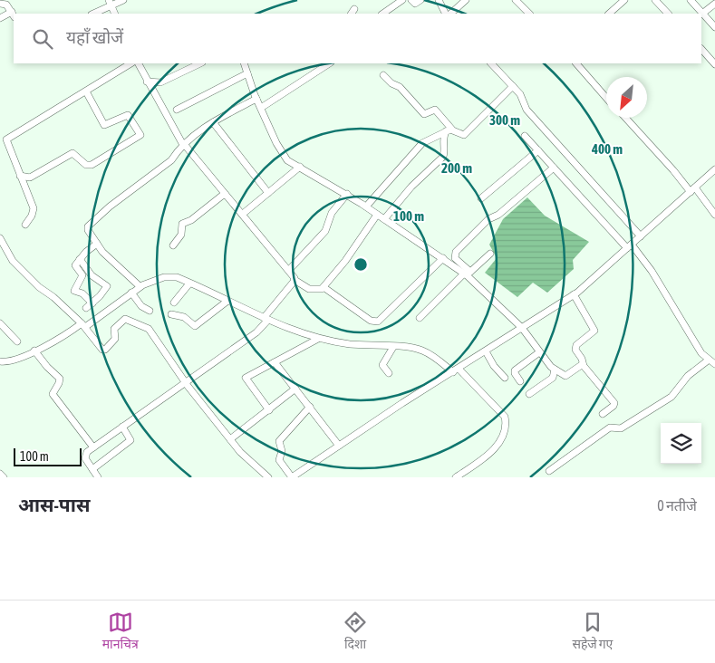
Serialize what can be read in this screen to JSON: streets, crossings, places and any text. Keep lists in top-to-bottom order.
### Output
{
  "scale_bar": "100 m",
  "north": "bottom left",
  "page": {
    "search": "यहाँ खोजें",
    "scale": "100 m",
    "heading": ["आस-पास", "0 नतीजे"],
    "nav": ["मानचित्र", "दिशा", "सहेजे गए"]
  },
  "rings": [
    "300 m",
    "400 m",
    "200 m",
    "100 m"
  ]
}
